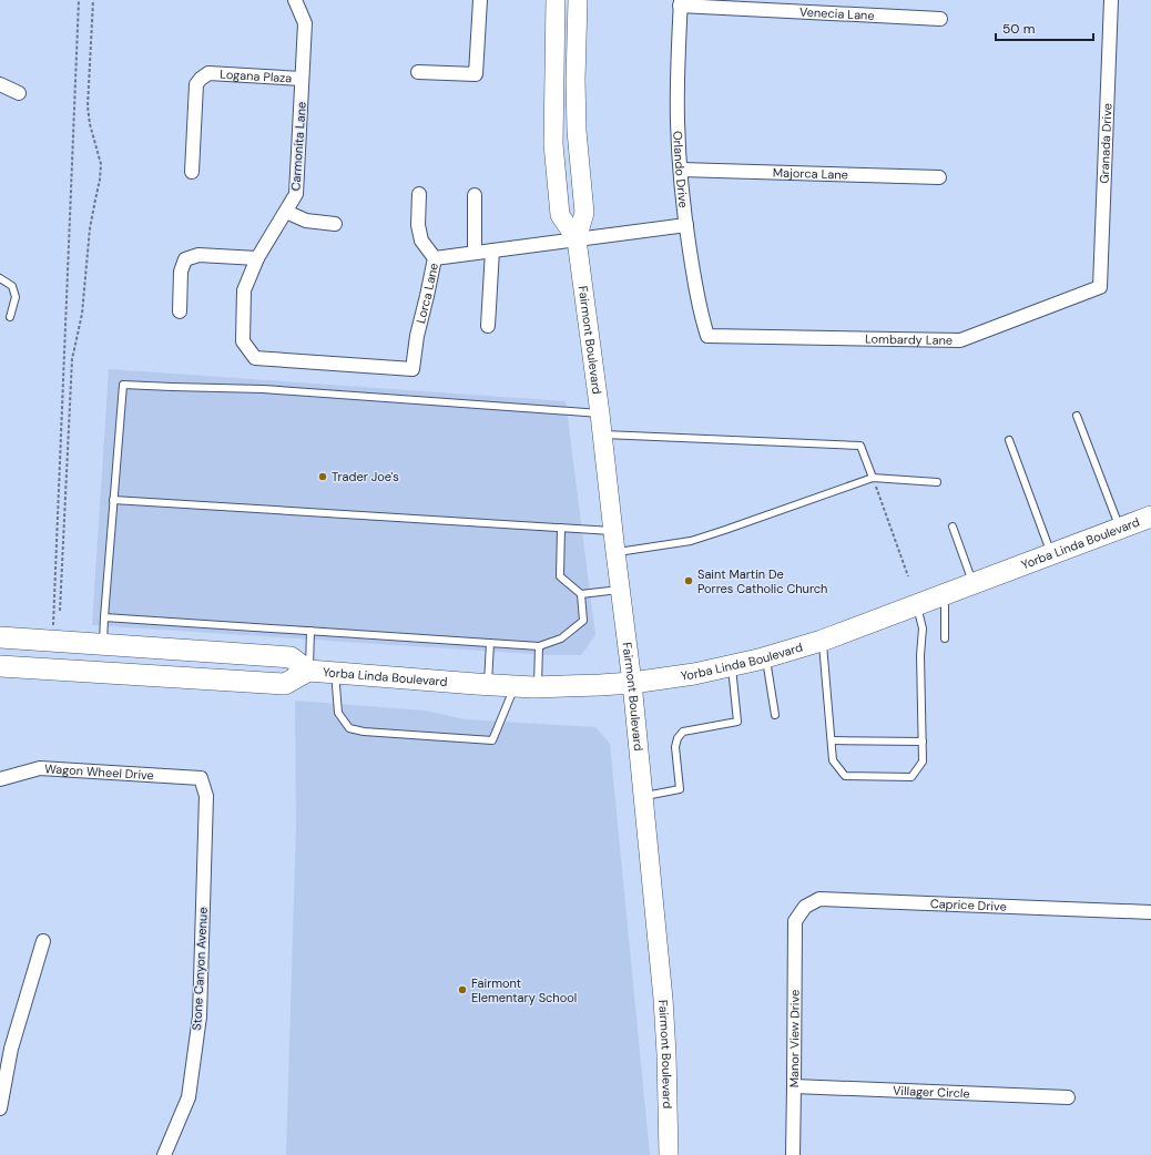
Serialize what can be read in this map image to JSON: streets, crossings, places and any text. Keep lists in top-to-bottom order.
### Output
{
  "streets": {
    "main road": ["Fairmont Boulevard", "Yorba Linda Boulevard"],
    "street": [
      "Venecia Lane",
      "Logana Plaza",
      "Granada Drive",
      "Carmonita Lane",
      "Orlando Drive",
      "Majorca Lane",
      "Lorca Lane",
      "Lombardy Lane",
      "Wagon Wheel Drive",
      "Caprice Drive",
      "Stone Canyon Avenue",
      "Manor View Drive",
      "Villager Circle"
    ]
  },
  "crossings": [
    ["Venecia Lane", "Orlando Drive"],
    ["Logana Plaza", "Carmonita Lane"],
    ["Granada Drive", "Lombardy Lane"],
    ["Carmonita Lane", "Lorca Lane"],
    ["Orlando Drive", "Majorca Lane"],
    ["Orlando Drive", "Lorca Lane"],
    ["Orlando Drive", "Lombardy Lane"],
    ["Lorca Lane", "Fairmont Boulevard"],
    ["Fairmont Boulevard", "Yorba Linda Boulevard"],
    ["Wagon Wheel Drive", "Stone Canyon Avenue"],
    ["Caprice Drive", "Manor View Drive"],
    ["Manor View Drive", "Villager Circle"]
  ],
  "places": ["Trader Joe's", "Saint Martin De Porres Catholic Church", "Fairmont Elementary School"],
  "scale_bar": "50 m"
}
